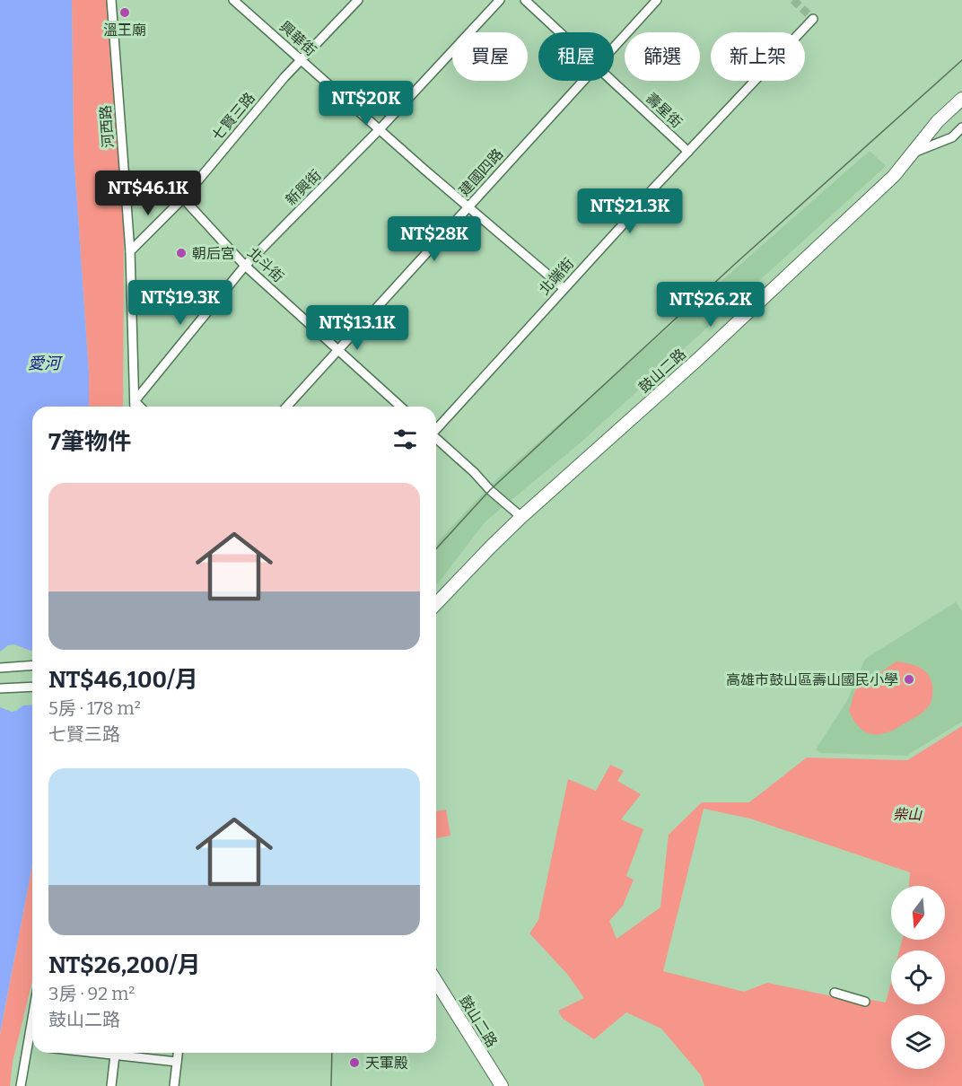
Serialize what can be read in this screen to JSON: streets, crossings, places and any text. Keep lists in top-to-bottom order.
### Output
{
  "streets": {
    "street": [
      "興華街",
      "壽星街",
      "七賢三路",
      "河西路",
      "建國四路",
      "新興街",
      "北斗街",
      "北端街",
      "鼓山二路"
    ]
  },
  "crossings": [
    ["興華街", "七賢三路"],
    ["興華街", "建國四路"],
    ["興華街", "新興街"],
    ["興華街", "北端街"],
    ["壽星街", "北端街"],
    ["七賢三路", "河西路"],
    ["七賢三路", "北斗街"],
    ["河西路", "新興街"],
    ["建國四路", "北斗街"],
    ["新興街", "北斗街"]
  ],
  "water": ["愛河"],
  "parks": ["柴山"],
  "places": [
    "溫王廟",
    "朝后宮",
    "高雄市鼓山區壽山國民小學",
    "天軍殿"
  ],
  "north": "bottom",
  "page": {
    "chip": [
      "買屋",
      "租屋",
      "篩選",
      "新上架"
    ],
    "price": [
      "NT$20K",
      "NT$46.1K",
      "NT$21.3K",
      "NT$28K",
      "NT$19.3K",
      "NT$26.2K",
      "NT$13.1K"
    ],
    "heading": "7筆物件",
    "list": [
      {
        "name": "NT$46,100/月",
        "note": "5房 · 178 m² · 七賢三路"
      },
      {
        "name": "NT$26,200/月",
        "note": "3房 · 92 m² · 鼓山二路"
      }
    ]
  }
}
